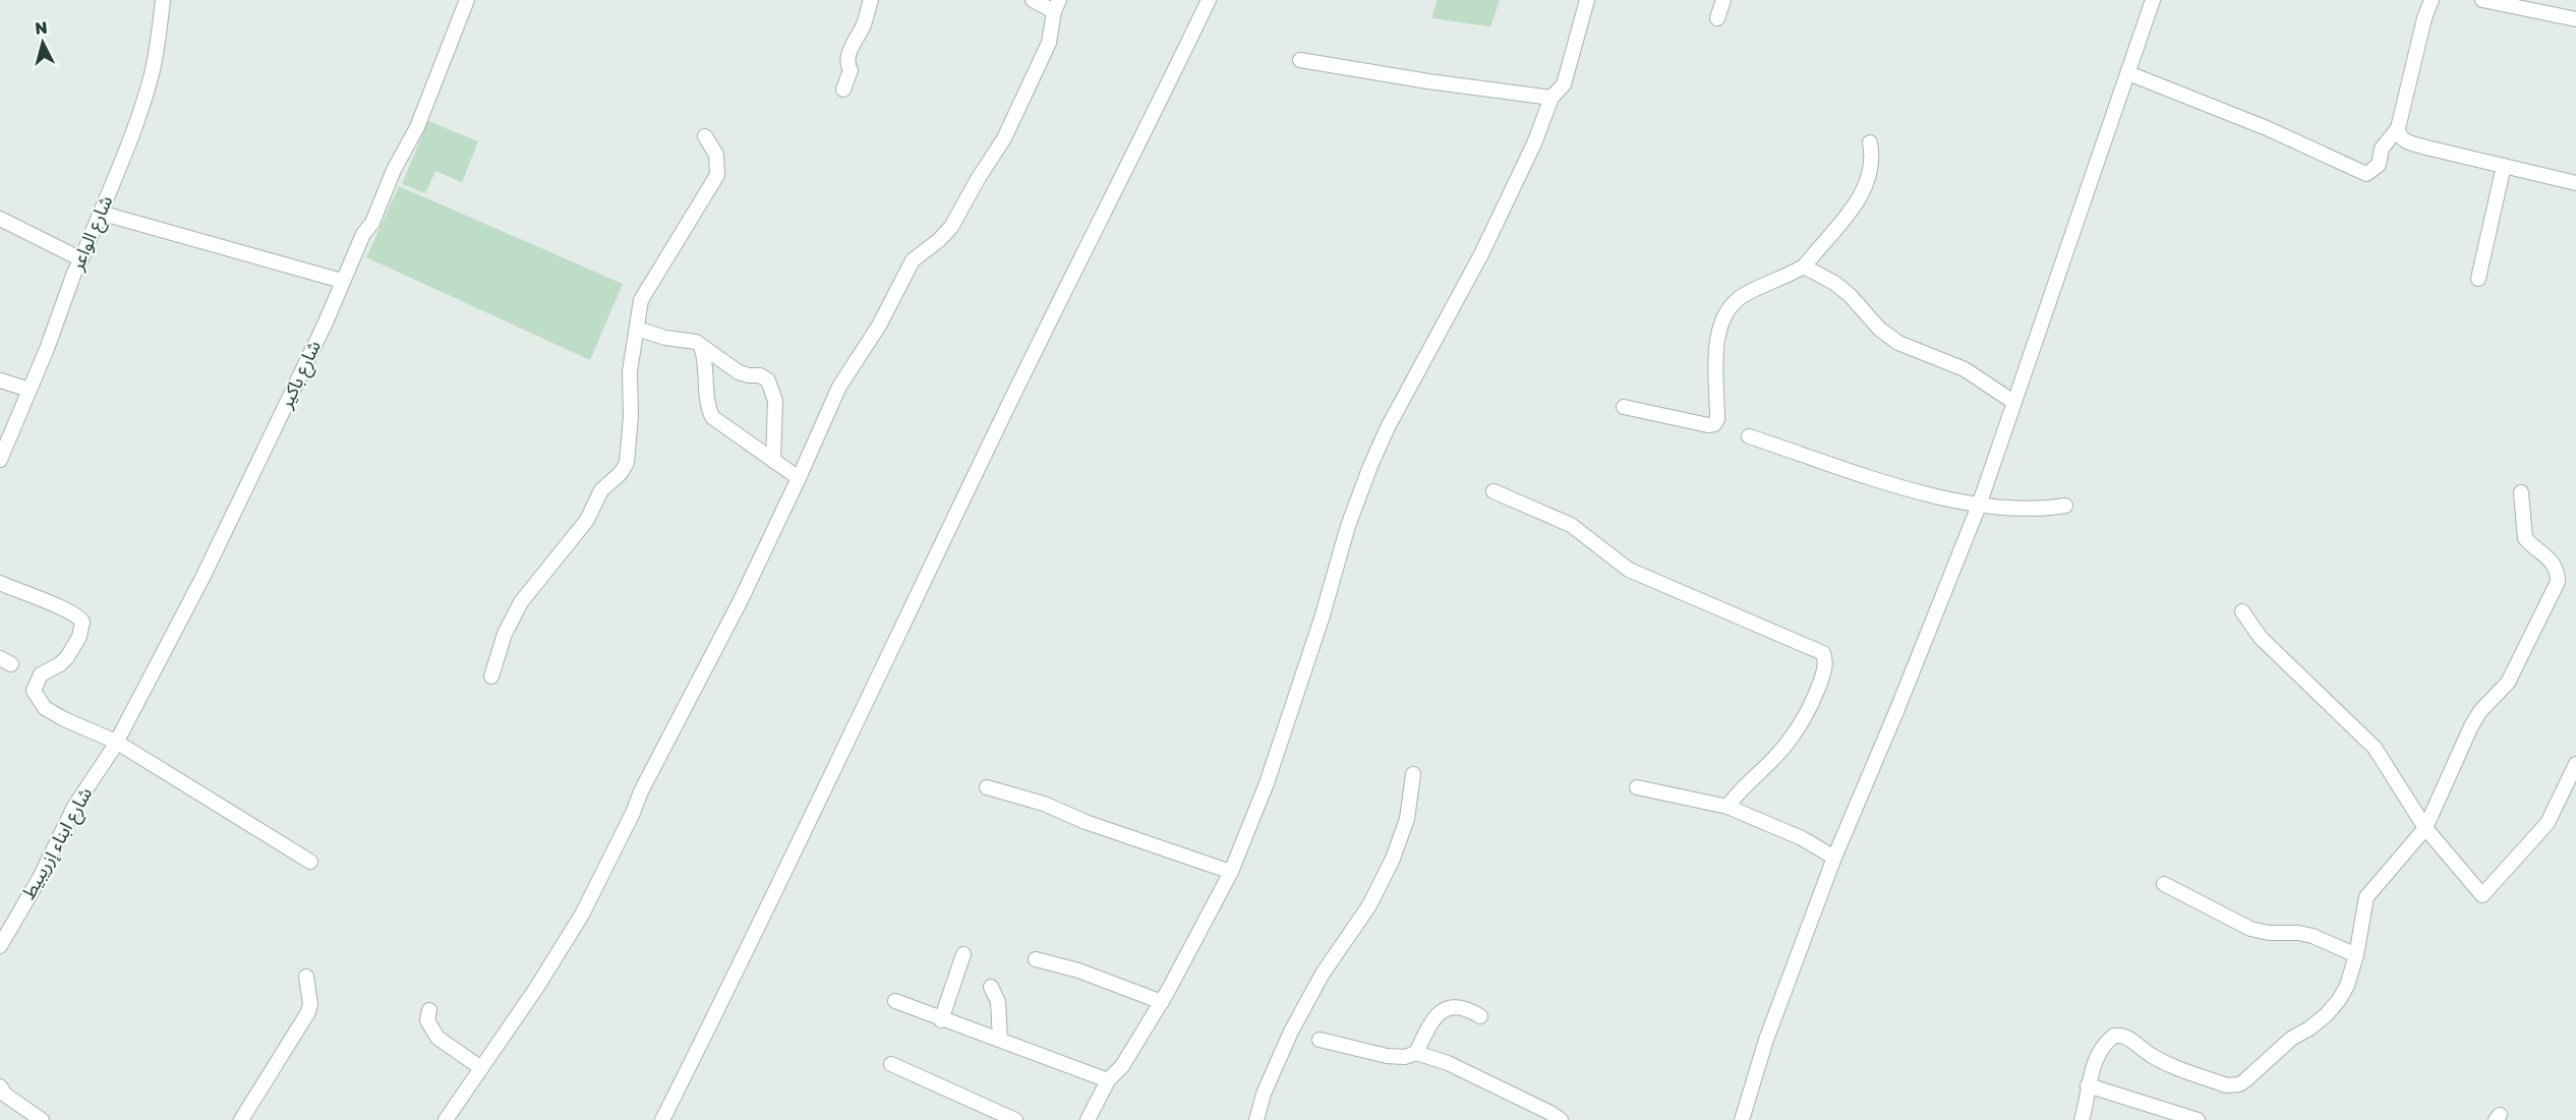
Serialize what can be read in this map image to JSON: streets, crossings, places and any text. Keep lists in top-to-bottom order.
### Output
{
  "streets": {
    "street": ["شارع الواعر", "شارع باكير", "شارع ابناء إزريبيط"]
  },
  "crossings": [
    ["شارع باكير", "شارع ابناء إزريبيط"]
  ],
  "north": "top"
}
